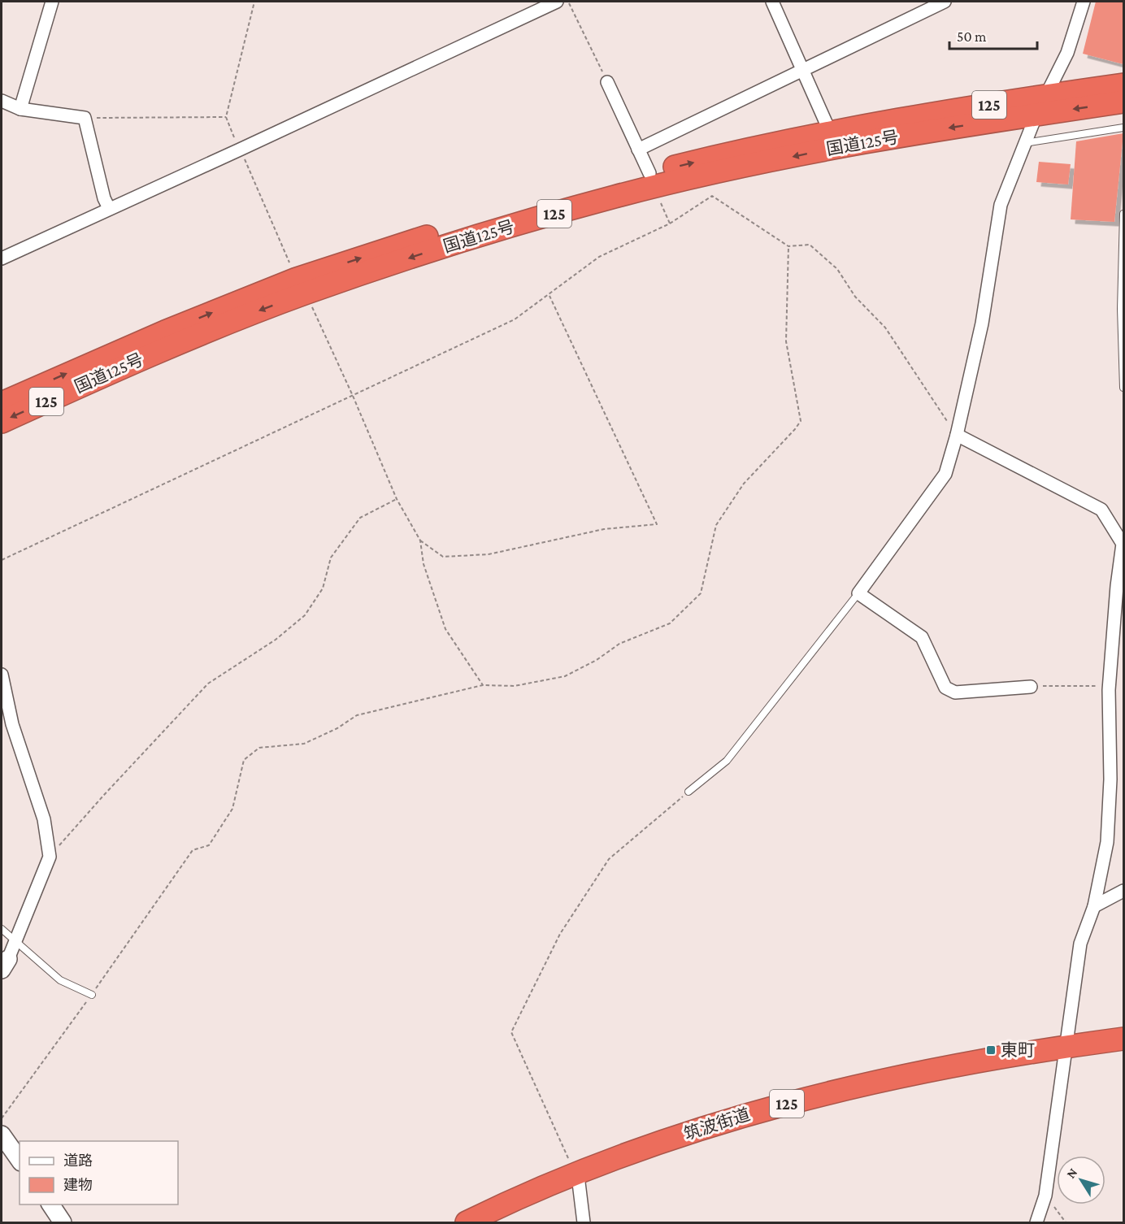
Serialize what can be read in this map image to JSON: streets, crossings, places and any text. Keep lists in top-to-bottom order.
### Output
{
  "streets": {
    "highway": ["125", "国道125号", "筑波街道"]
  },
  "places": {
    "transit": ["東町"]
  },
  "legend": ["道路", "建物"],
  "scale_bar": "50 m",
  "north": "top left"
}
